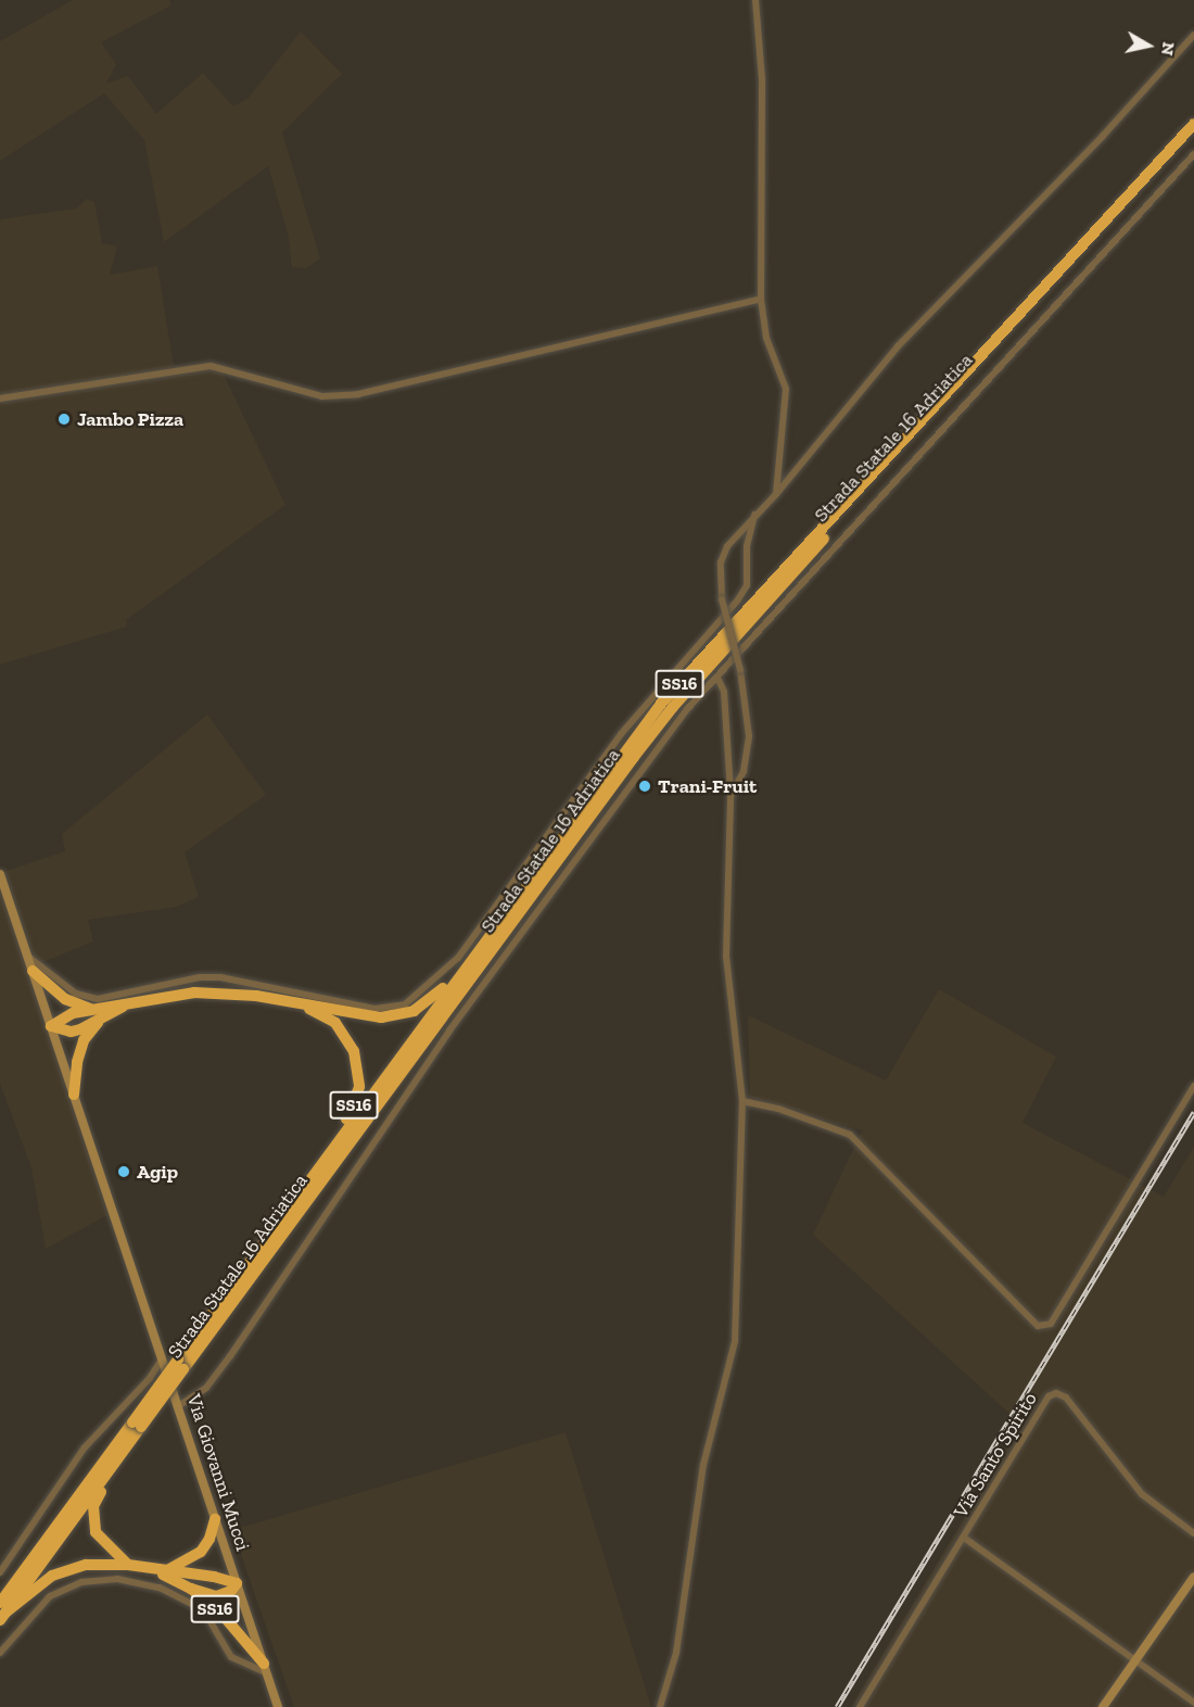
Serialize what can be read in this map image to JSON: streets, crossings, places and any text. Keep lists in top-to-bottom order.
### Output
{
  "streets": {
    "highway": ["Strada Statale 16 Adriatica", "SS16"],
    "main road": ["Via Giovanni Mucci"],
    "street": ["Via Santo Spirito"]
  },
  "crossings": [
    ["Strada Statale 16 Adriatica", "SS16"],
    ["SS16", "Via Giovanni Mucci"]
  ],
  "places": ["Jambo Pizza", "Trani-Fruit", "Agip"],
  "north": "right"
}
